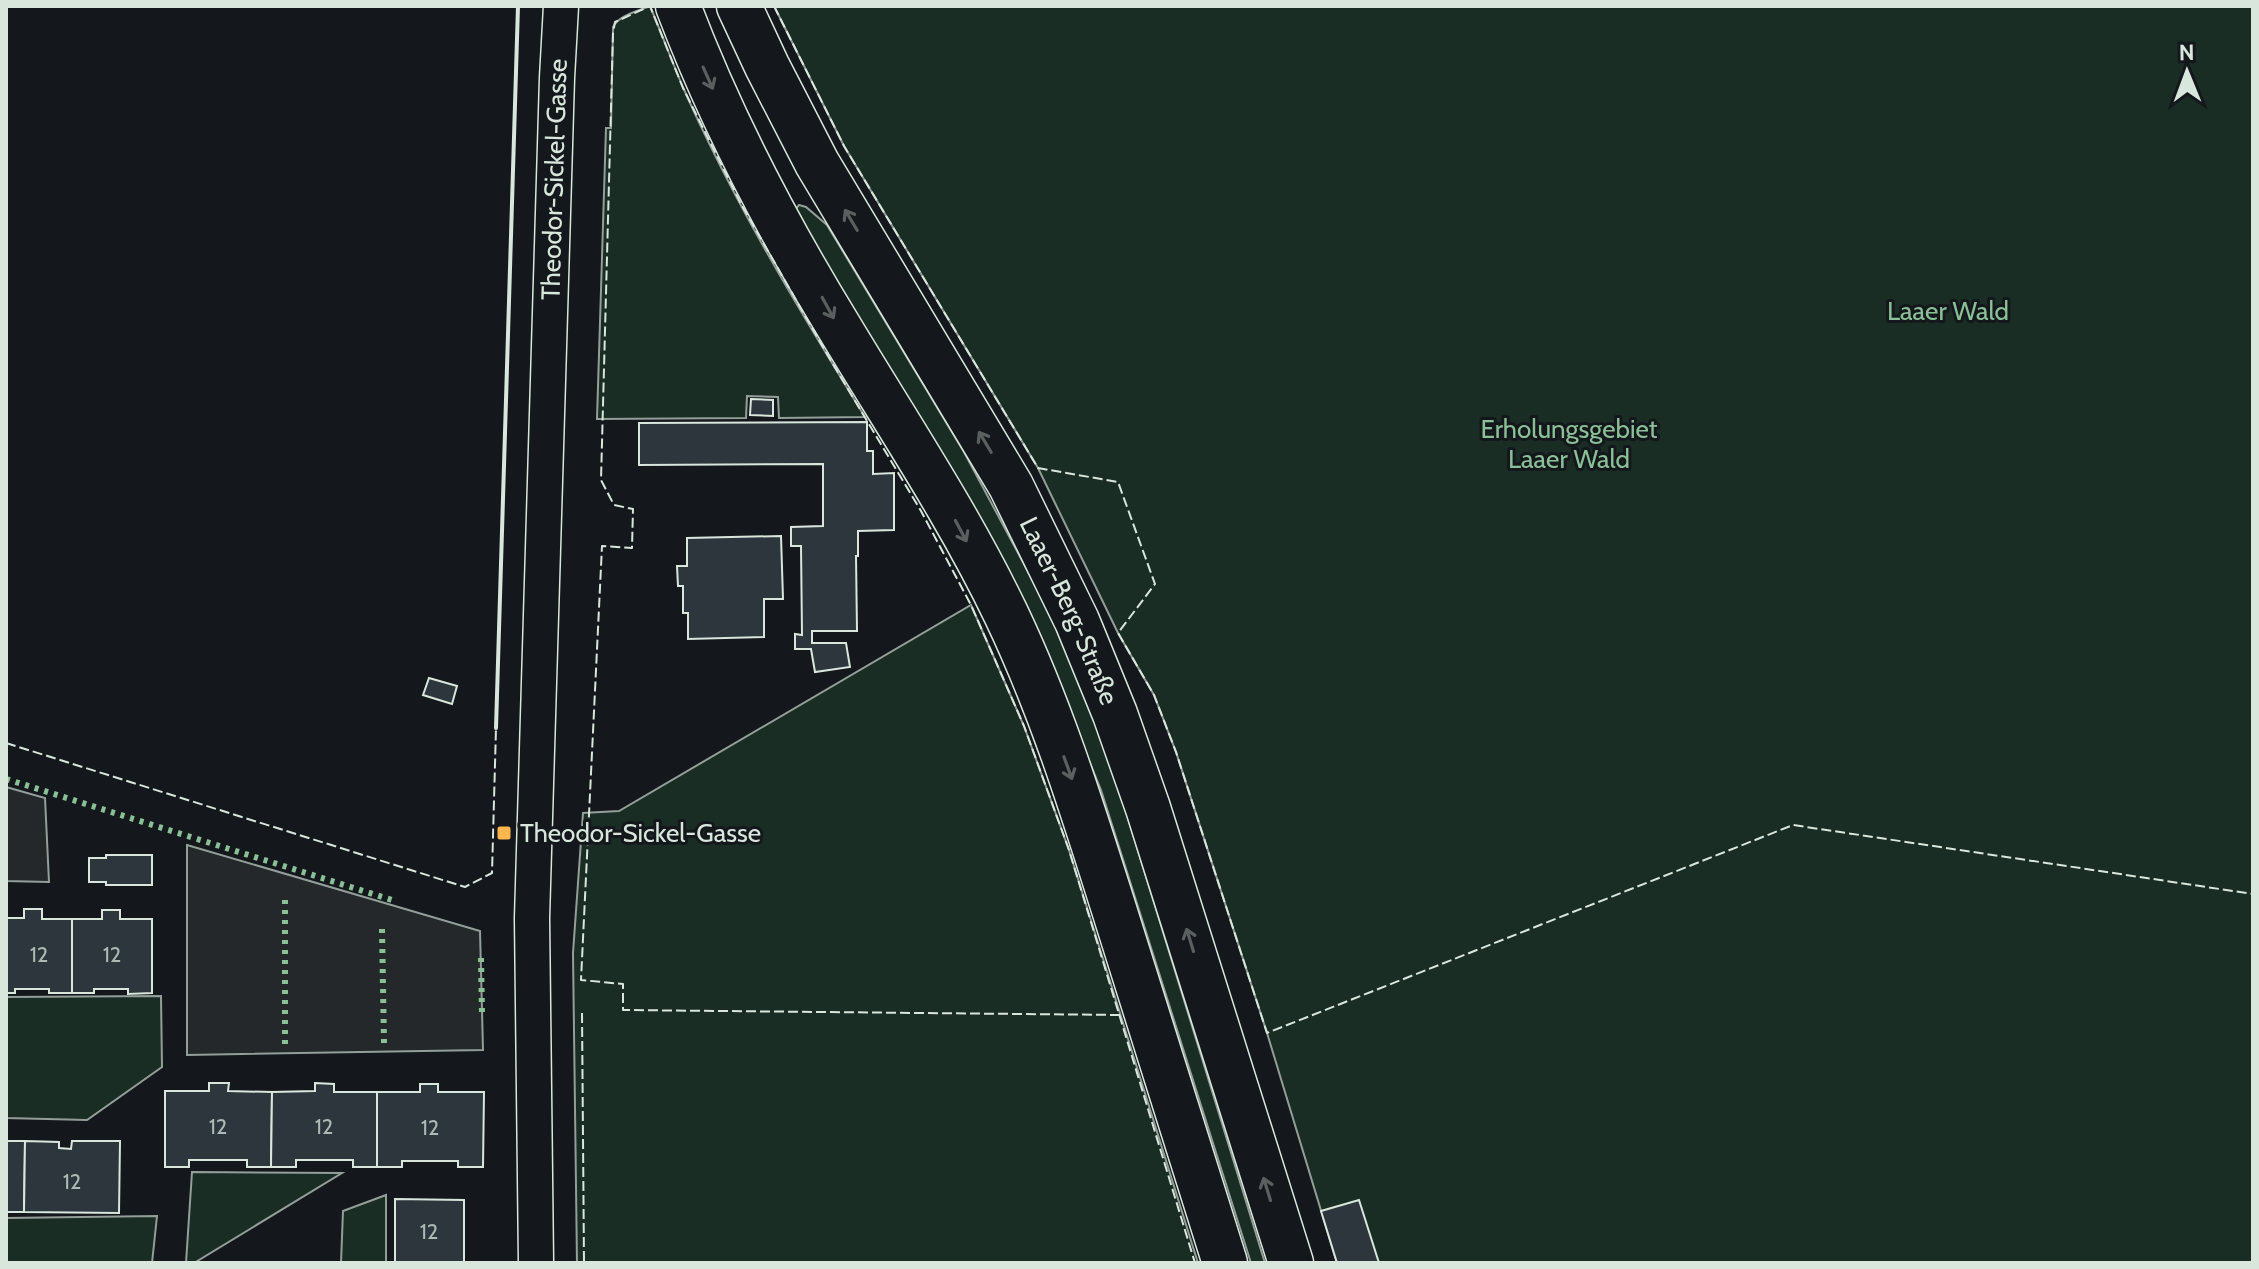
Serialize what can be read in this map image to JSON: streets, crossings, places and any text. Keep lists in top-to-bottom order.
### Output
{
  "streets": {
    "main road": ["Laaer-Berg-Straße"],
    "street": ["Theodor-Sickel-Gasse"]
  },
  "parks": ["Laaer Wald", "Erholungsgebiet Laaer Wald"],
  "places": {
    "transit": ["Theodor-Sickel-Gasse"]
  },
  "house_numbers": [
    "12",
    "12",
    "12",
    "12",
    "12",
    "12",
    "12"
  ],
  "north": "top"
}
